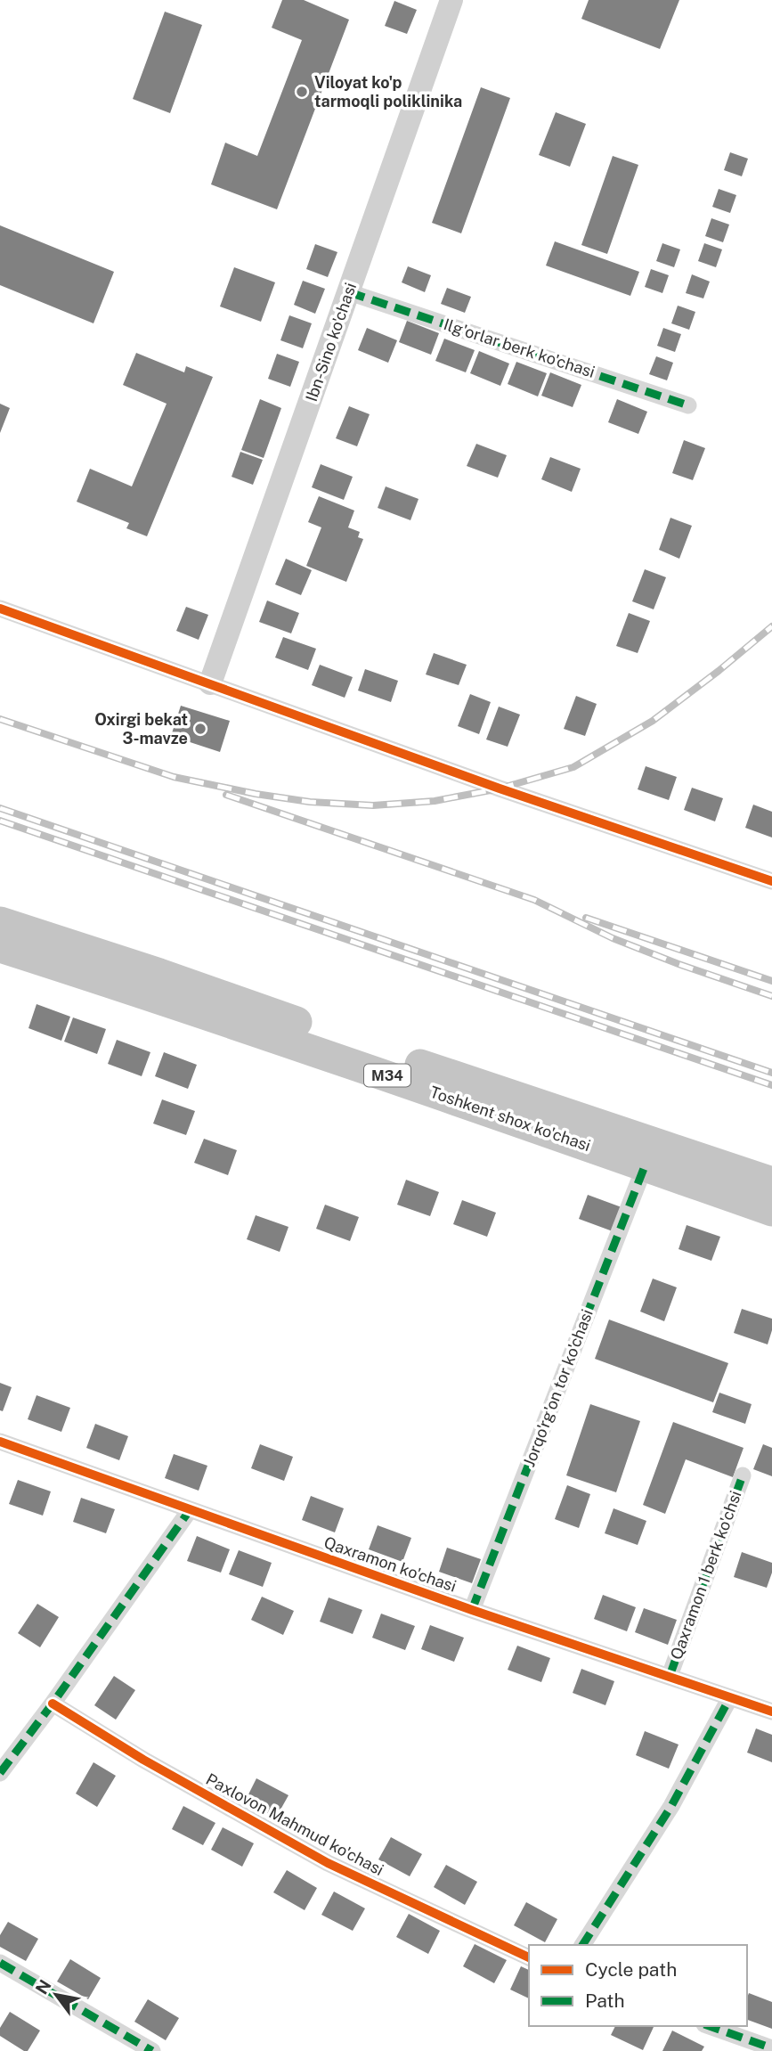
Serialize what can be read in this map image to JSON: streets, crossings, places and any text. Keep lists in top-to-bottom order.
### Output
{
  "streets": {
    "highway": ["M34", "Toshkent shox ko'chasi"],
    "main road": ["Ibn-Sino ko'chasi"],
    "street": [
      "Ilg'orlar berk ko'chasi",
      "Jorqo'rg'on tor ko'chasi",
      "Qaxramon ko'chasi",
      "Qaxramon 1 berk ko'chsi",
      "Paxlovon Mahmud ko'chasi"
    ]
  },
  "crossings": [
    ["Ibn-Sino ko'chasi", "Ilg'orlar berk ko'chasi"],
    ["Toshkent shox ko'chasi", "Jorqo'rg'on tor ko'chasi"],
    ["Jorqo'rg'on tor ko'chasi", "Qaxramon ko'chasi"],
    ["Qaxramon ko'chasi", "Qaxramon 1 berk ko'chsi"]
  ],
  "places": ["Viloyat ko'p tarmoqli poliklinika", "Oxirgi bekat 3-mavze"],
  "legend": ["Cycle path", "Path"],
  "north": "top left"
}
